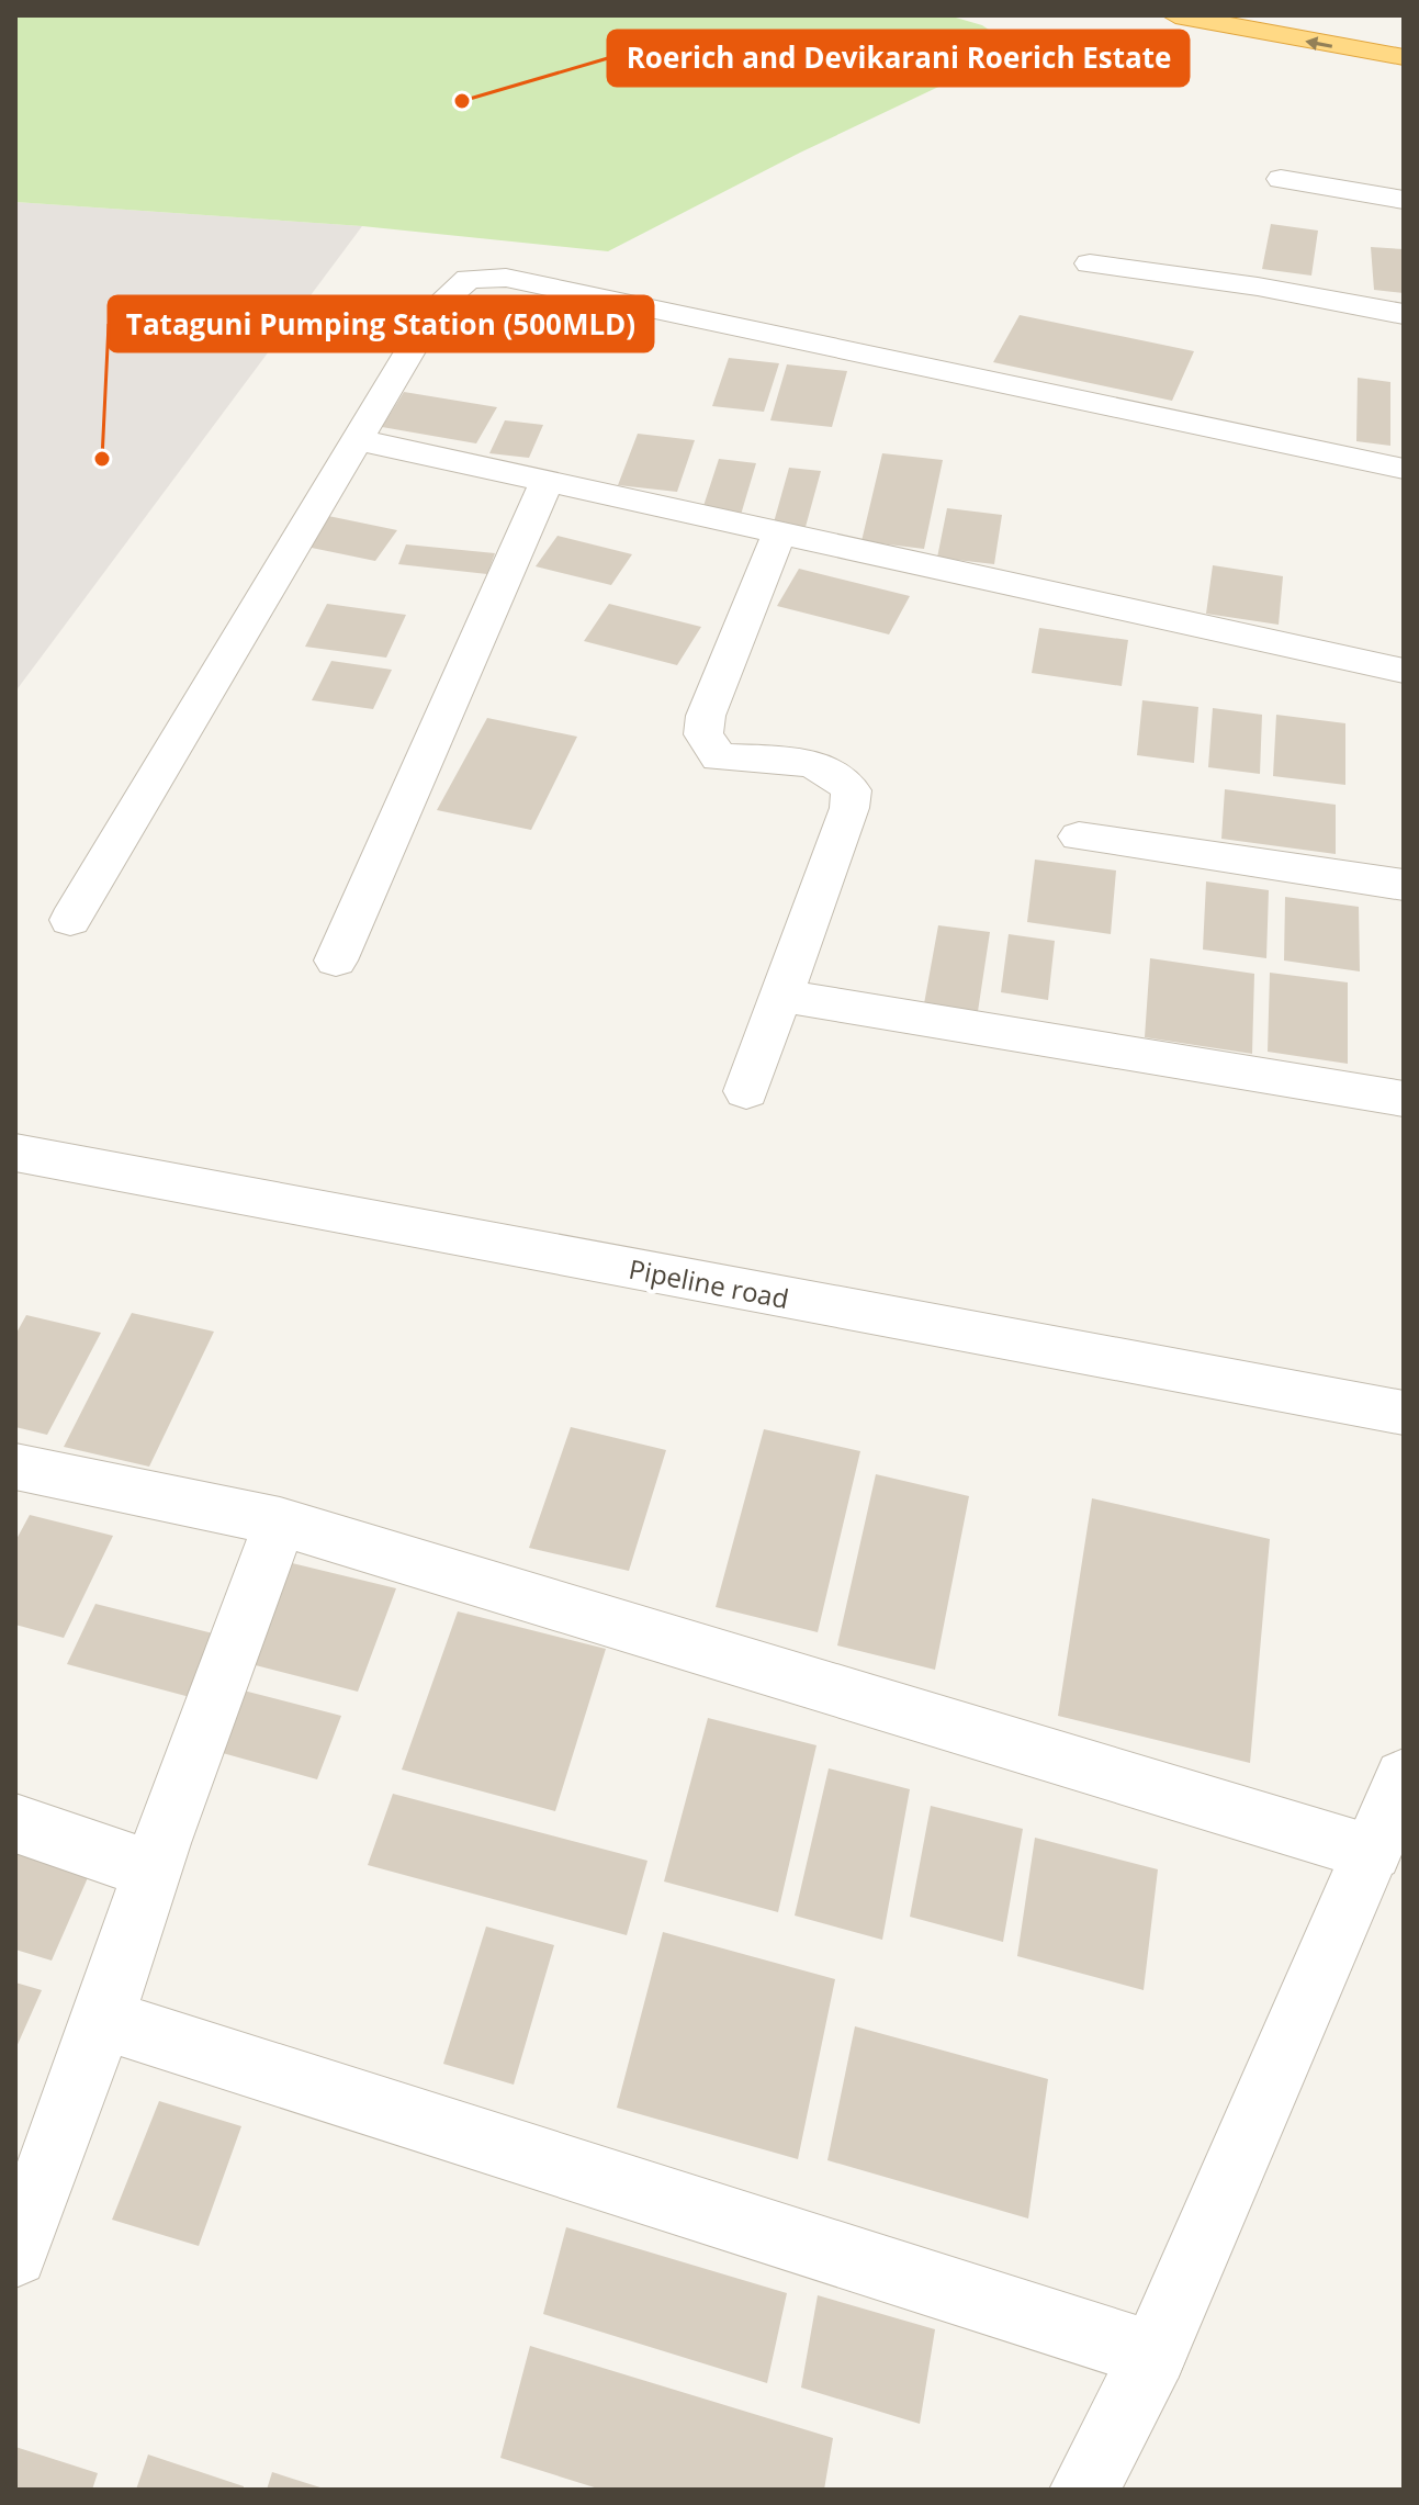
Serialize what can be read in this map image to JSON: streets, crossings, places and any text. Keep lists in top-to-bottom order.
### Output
{
  "streets": {
    "street": ["Pipeline road"]
  },
  "places": ["Roerich and Devikarani Roerich Estate", "Tataguni Pumping Station (500MLD)"]
}
